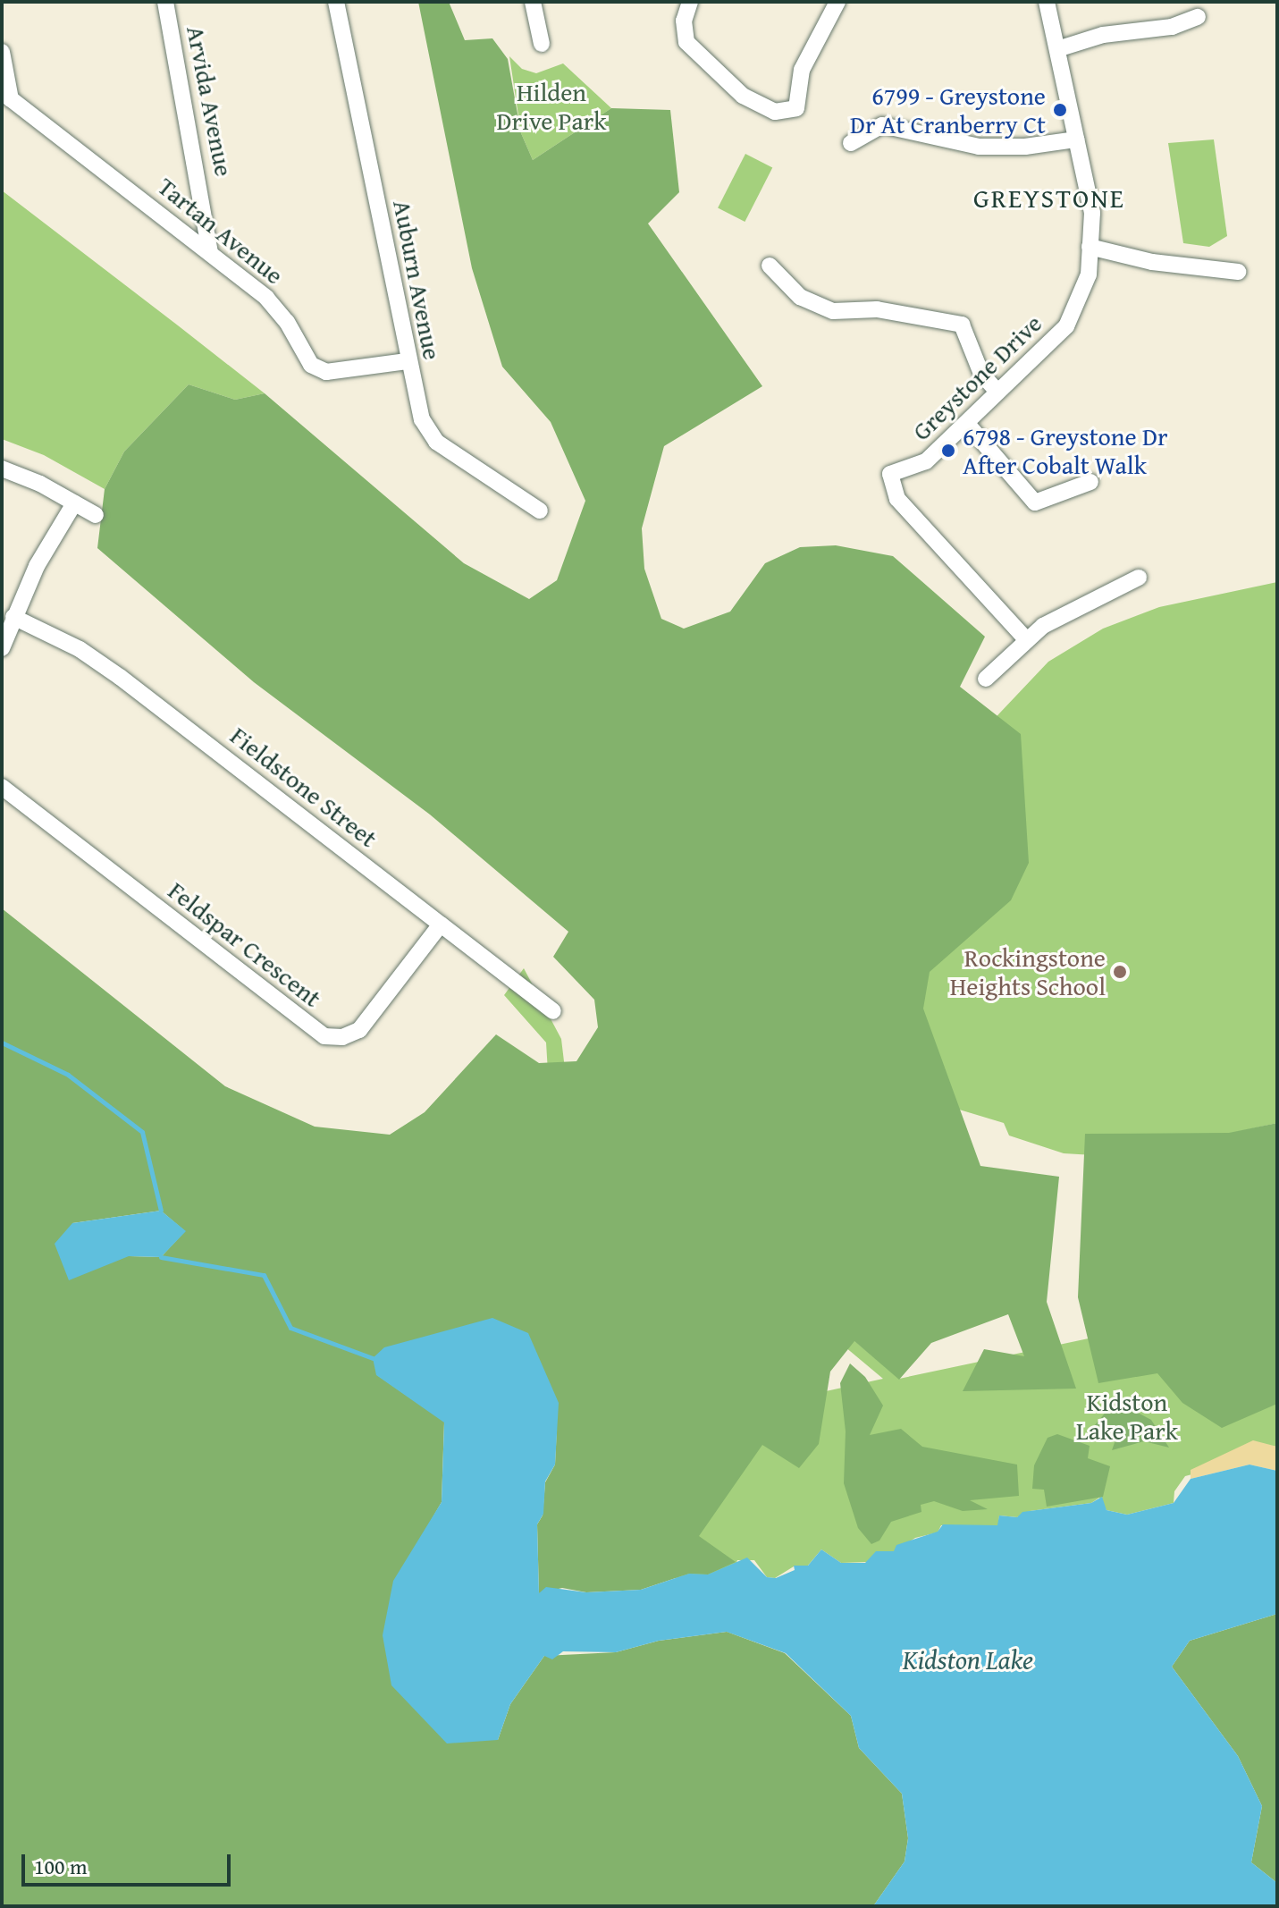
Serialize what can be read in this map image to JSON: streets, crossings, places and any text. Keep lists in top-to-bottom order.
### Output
{
  "streets": {
    "street": [
      "Arvida Avenue",
      "Tartan Avenue",
      "Auburn Avenue",
      "Greystone Drive",
      "Fieldstone Street",
      "Feldspar Crescent"
    ]
  },
  "crossings": [
    ["Arvida Avenue", "Tartan Avenue"],
    ["Tartan Avenue", "Auburn Avenue"],
    ["Fieldstone Street", "Feldspar Crescent"]
  ],
  "districts": ["GREYSTONE"],
  "water": ["Kidston Lake"],
  "parks": ["Hilden Drive Park", "Kidston Lake Park"],
  "places": ["6799 - Greystone Dr At Cranberry Ct", "6798 - Greystone Dr After Cobalt Walk", "Rockingstone Heights School"],
  "scale_bar": "100 m"
}
